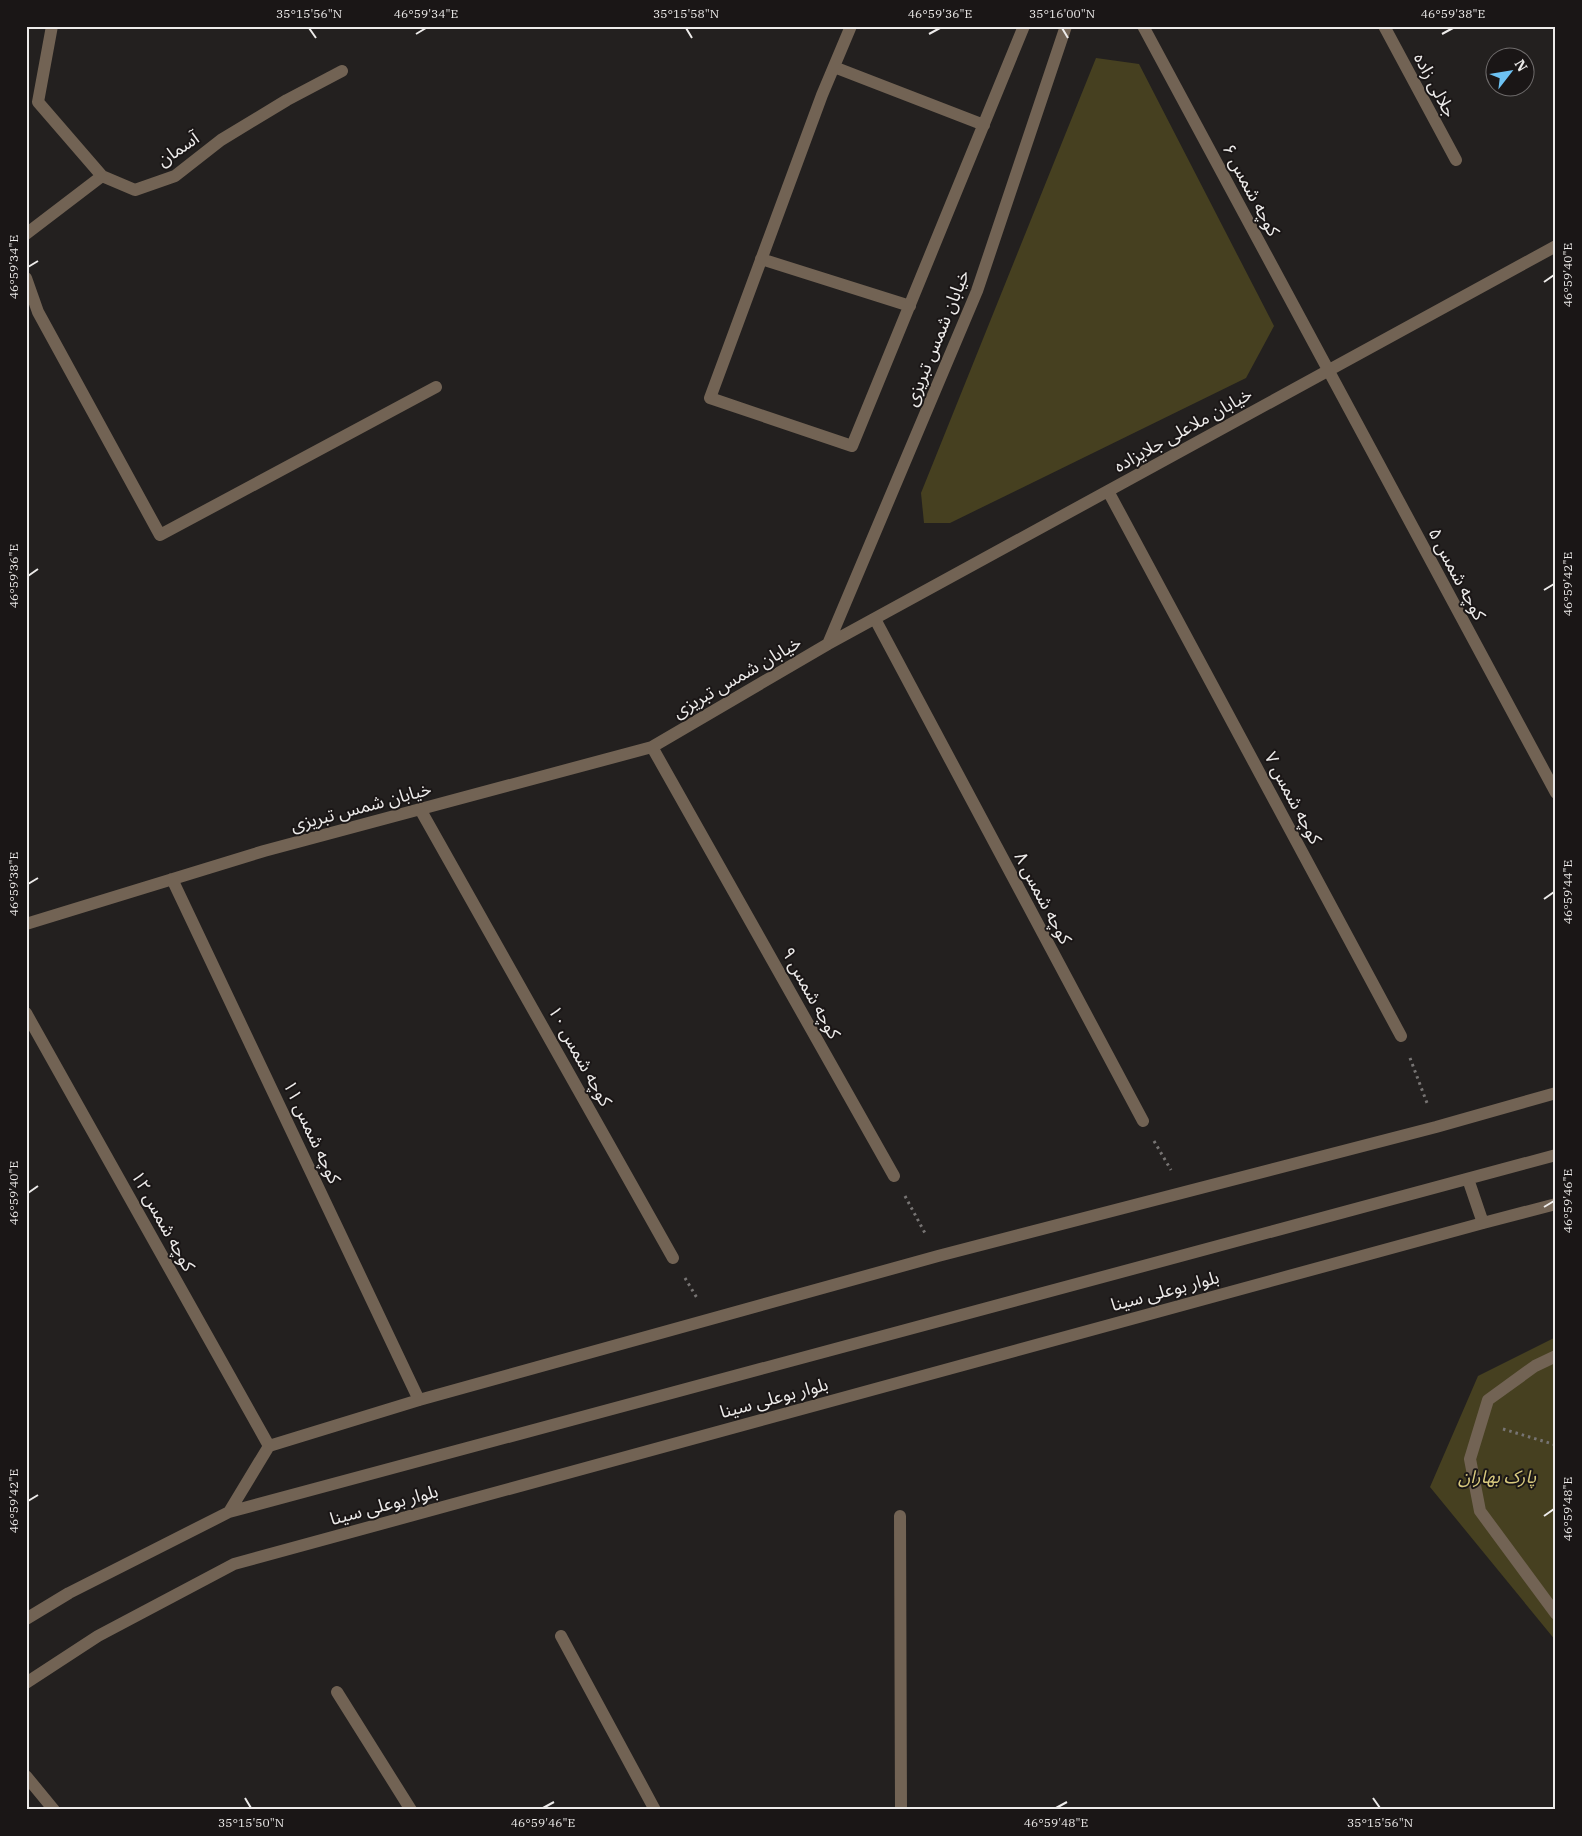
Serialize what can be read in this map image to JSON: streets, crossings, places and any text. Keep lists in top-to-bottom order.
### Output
{
  "streets": {
    "street": [
      "جلالی زاده",
      "آسمان",
      "کوچه شمس ۶",
      "خیابان شمس تبریزی",
      "خیابان ملاعلی جلایزاده",
      "کوچه شمس ۵",
      "کوچه شمس ۷",
      "کوچه شمس ۸",
      "کوچه شمس ۹",
      "کوچه شمس ۱۰",
      "کوچه شمس ۱۱",
      "کوچه شمس ۱۲",
      "بلوار بوعلی سینا"
    ]
  },
  "crossings": [
    ["کوچه شمس ۶", "خیابان ملاعلی جلایزاده"],
    ["کوچه شمس ۶", "کوچه شمس ۵"],
    ["خیابان شمس تبریزی", "خیابان ملاعلی جلایزاده"],
    ["خیابان شمس تبریزی", "کوچه شمس ۹"],
    ["خیابان شمس تبریزی", "کوچه شمس ۱۰"],
    ["خیابان شمس تبریزی", "کوچه شمس ۱۱"],
    ["خیابان ملاعلی جلایزاده", "کوچه شمس ۵"],
    ["خیابان ملاعلی جلایزاده", "کوچه شمس ۷"],
    ["خیابان ملاعلی جلایزاده", "کوچه شمس ۸"]
  ],
  "parks": ["پارک بهاران"],
  "north": "top right",
  "coordinates": [
    "35°15'56\"N",
    "46°59'34\"E",
    "35°15'58\"N",
    "46°59'36\"E",
    "35°16'00\"N",
    "46°59'38\"E",
    "46°59'40\"E",
    "46°59'42\"E",
    "46°59'44\"E",
    "46°59'46\"E",
    "46°59'48\"E",
    "35°15'50\"N"
  ]
}
